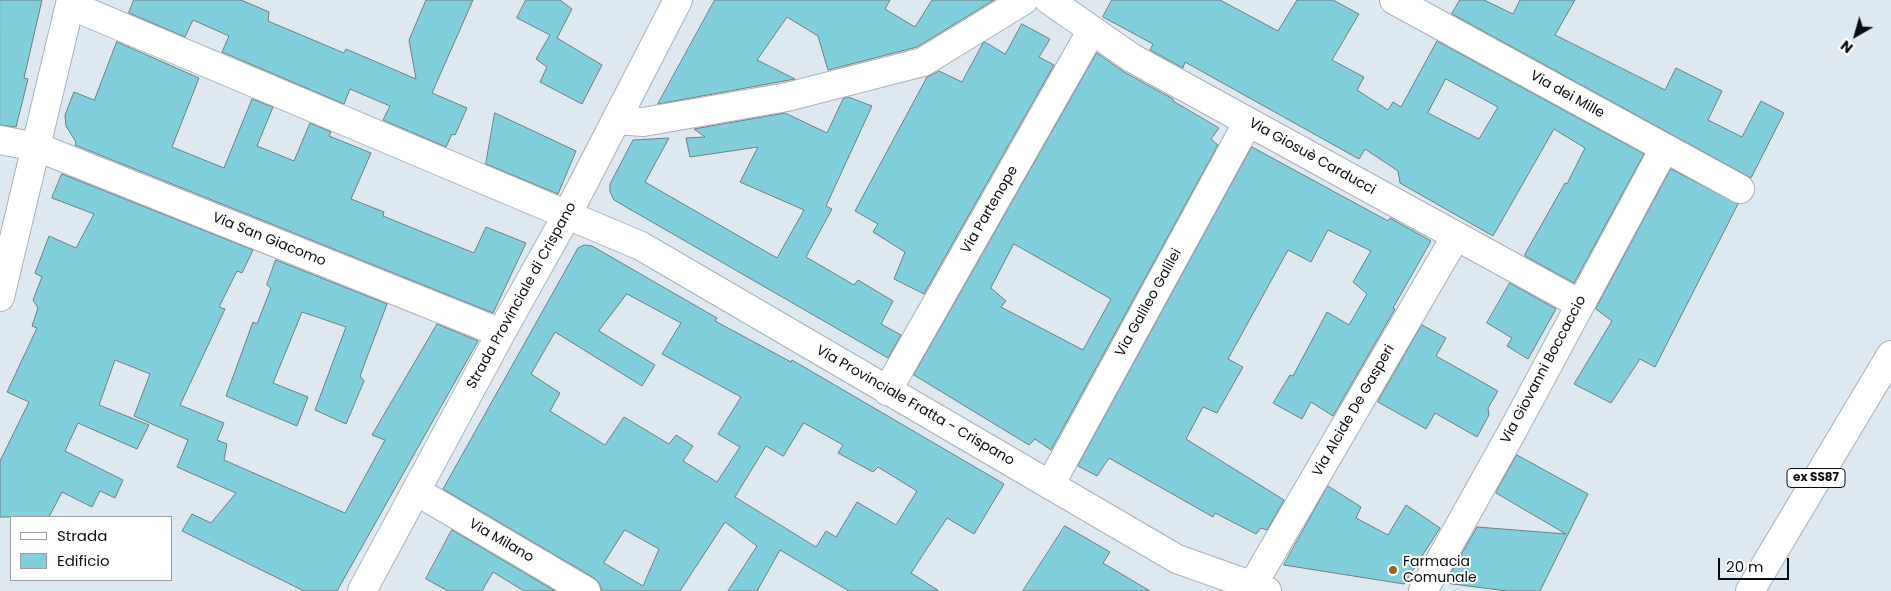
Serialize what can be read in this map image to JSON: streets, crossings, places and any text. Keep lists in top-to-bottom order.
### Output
{
  "streets": {
    "main road": [
      "Via dei Mille",
      "Via Giosuè Carducci",
      "Via Partenope",
      "Via San Giacomo",
      "Strada Provinciale di Crispano",
      "Via Galileo Galilei",
      "Via Giovanni Boccaccio",
      "Via Provinciale Fratta - Crispano",
      "Via Alcide De Gasperi",
      "ex SS87",
      "Via Milano"
    ]
  },
  "crossings": [
    ["Via dei Mille", "Via Giovanni Boccaccio"],
    ["Via Giosuè Carducci", "Via Partenope"],
    ["Via Giosuè Carducci", "Via Galileo Galilei"],
    ["Via Giosuè Carducci", "Via Giovanni Boccaccio"],
    ["Via Giosuè Carducci", "Via Alcide De Gasperi"],
    ["Via Partenope", "Via Provinciale Fratta - Crispano"],
    ["Via San Giacomo", "Strada Provinciale di Crispano"],
    ["Strada Provinciale di Crispano", "Via Provinciale Fratta - Crispano"],
    ["Strada Provinciale di Crispano", "Via Milano"],
    ["Via Galileo Galilei", "Via Provinciale Fratta - Crispano"],
    ["Via Provinciale Fratta - Crispano", "Via Alcide De Gasperi"]
  ],
  "places": ["Farmacia Comunale"],
  "legend": ["Strada", "Edificio"],
  "scale_bar": "20 m",
  "north": "bottom left"
}
